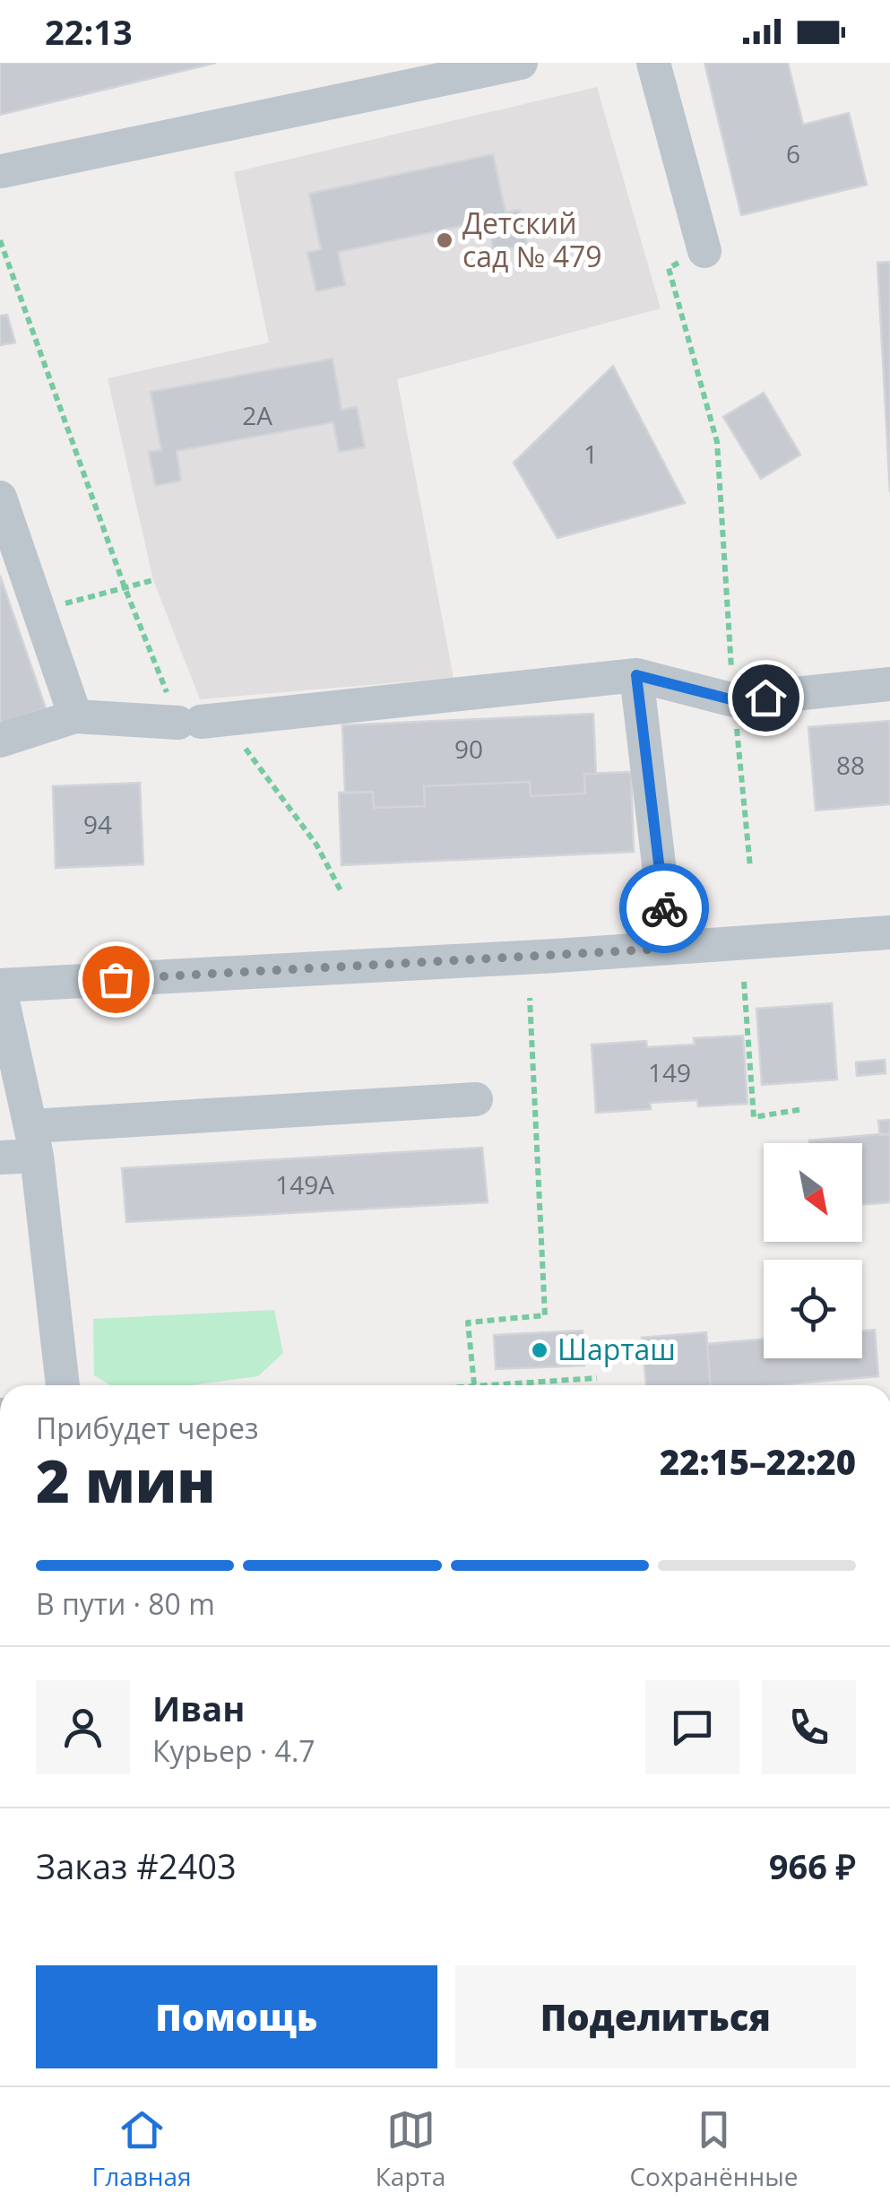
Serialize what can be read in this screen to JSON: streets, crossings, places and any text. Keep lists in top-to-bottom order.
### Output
{
  "places": ["Детский сад № 479", "Шарташ"],
  "house_numbers": [
    "6",
    "2А",
    "1",
    "90",
    "88",
    "94",
    "149",
    "149А"
  ],
  "north": "bottom right",
  "page": {
    "status": "22:13",
    "heading": ["2 мин", "Прибудет через", "22:15–22:20"],
    "panel": [
      "Иван",
      "Курьер · 4.7",
      "Заказ #2403",
      "966 ₽"
    ],
    "bar": "В пути · 80 m",
    "buttons": ["Помощь", "Поделиться"],
    "tabs": ["Главная", "Карта", "Сохранённые"]
  }
}
